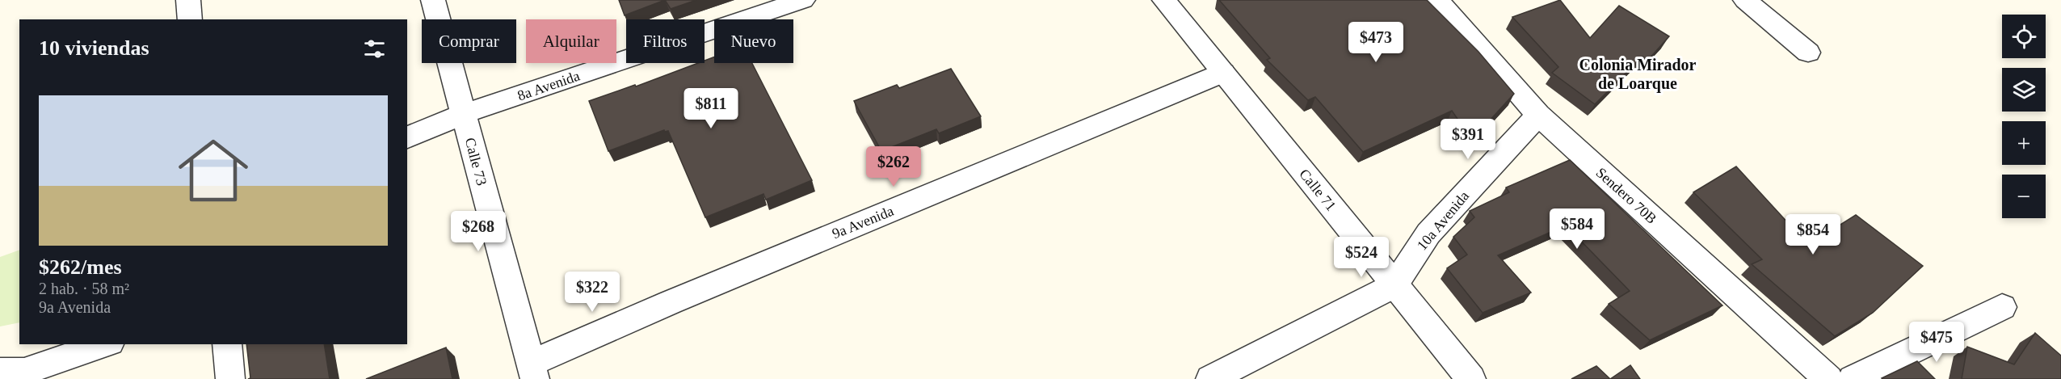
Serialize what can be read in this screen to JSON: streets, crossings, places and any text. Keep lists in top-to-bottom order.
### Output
{
  "streets": {
    "street": [
      "8a Avenida",
      "Calle 73",
      "Calle 71",
      "Sendero 70B",
      "10a Avenida",
      "9a Avenida"
    ]
  },
  "crossings": [
    ["8a Avenida", "Calle 73"],
    ["Calle 73", "9a Avenida"],
    ["Calle 71", "10a Avenida"],
    ["Calle 71", "9a Avenida"],
    ["Sendero 70B", "10a Avenida"]
  ],
  "districts": ["Colonia Mirador de Loarque"],
  "page": {
    "map_buttons": ["+", "−"],
    "chip": [
      "Comprar",
      "Alquilar",
      "Filtros",
      "Nuevo"
    ],
    "heading": "10 viviendas",
    "price": [
      "$473",
      "$811",
      "$391",
      "$262",
      "$584",
      "$268",
      "$854",
      "$524",
      "$322",
      "$475"
    ],
    "list": [
      {
        "name": "$262/mes",
        "note": "2 hab. · 58 m² · 9a Avenida"
      }
    ]
  }
}
